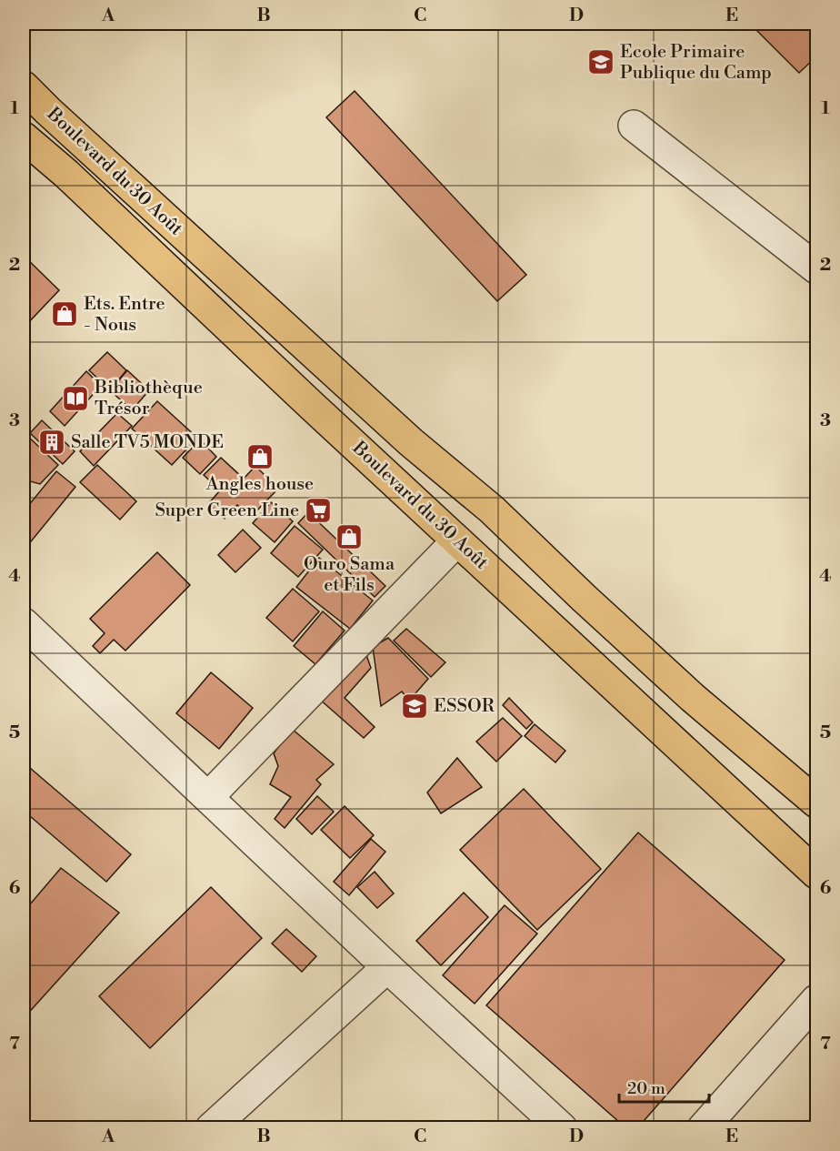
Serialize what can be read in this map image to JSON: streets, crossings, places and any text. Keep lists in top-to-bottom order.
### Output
{
  "streets": {
    "highway": ["Boulevard du 30 Août"]
  },
  "places": {
    "school or university": ["Ecole Primaire Publique du Camp", "ESSOR"],
    "shop": ["Ets. Entre - Nous", "Angles house", "Ouro Sama et Fils"],
    "library": ["Bibliothèque Trésor"],
    "building": ["Salle TV5 MONDE"],
    "supermarket": ["Super Green Line"]
  },
  "scale_bar": "20 m",
  "grid": {
    "columns": [
      "A",
      "B",
      "C",
      "D",
      "E"
    ],
    "rows": [
      "1",
      "2",
      "3",
      "4",
      "5",
      "6",
      "7"
    ]
  }
}
